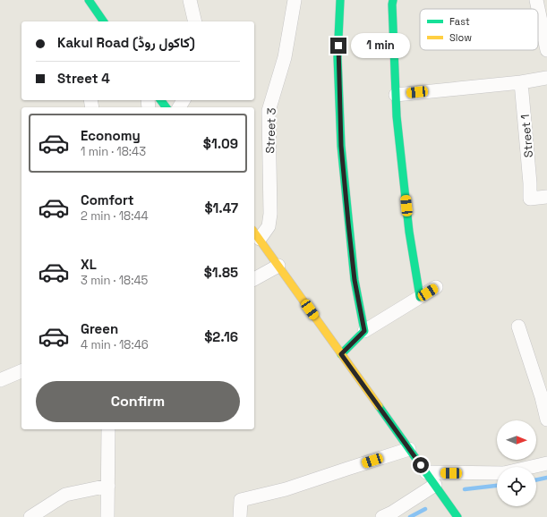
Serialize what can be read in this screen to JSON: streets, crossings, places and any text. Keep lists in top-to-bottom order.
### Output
{
  "streets": {
    "street": ["Street 3", "Street 1"]
  },
  "legend": ["Fast", "Slow"],
  "north": "right",
  "page": {
    "banner": ["Kakul Road (کاکول روڈ)", "Street 4"],
    "bubble": "1 min",
    "list": [
      {
        "name": "Economy",
        "note": "1 min · 18:43",
        "value": "$1.09"
      },
      {
        "name": "Comfort",
        "note": "2 min · 18:44",
        "value": "$1.47"
      },
      {
        "name": "XL",
        "note": "3 min · 18:45",
        "value": "$1.85"
      },
      {
        "name": "Green",
        "note": "4 min · 18:46",
        "value": "$2.16"
      }
    ],
    "buttons": "Confirm"
  }
}
